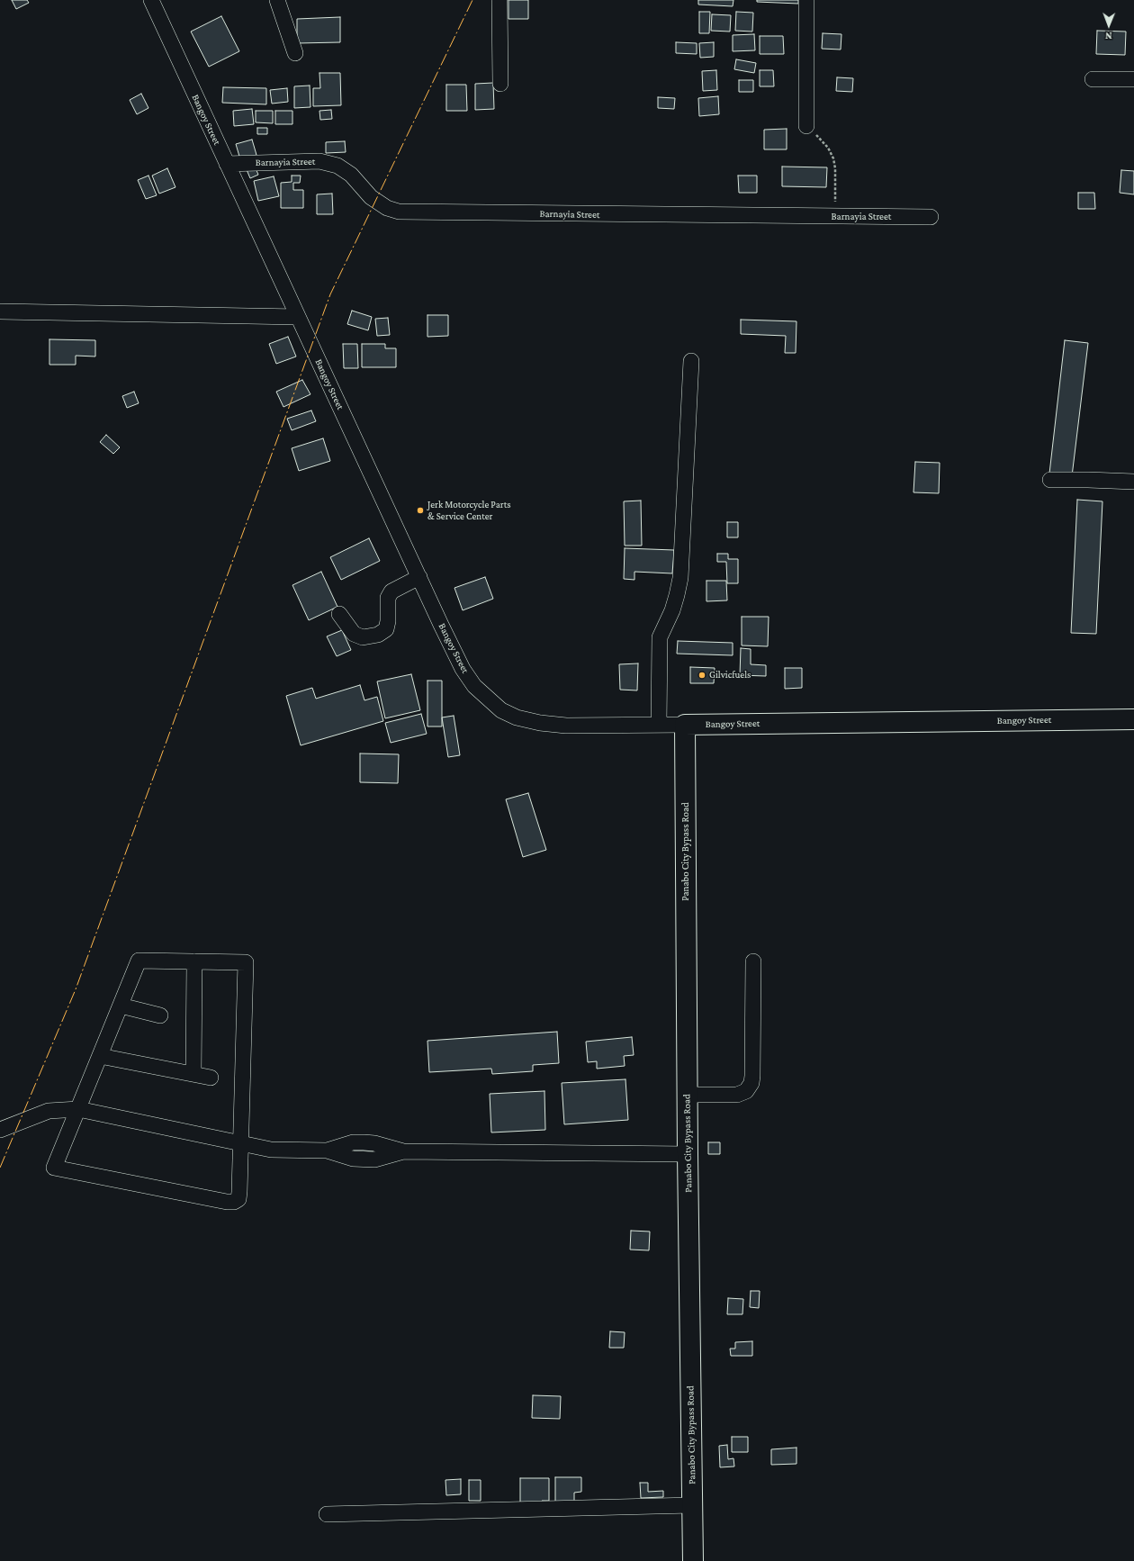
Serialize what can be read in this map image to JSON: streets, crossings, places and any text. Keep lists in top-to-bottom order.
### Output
{
  "streets": {
    "main road": ["Bangoy Street", "Panabo City Bypass Road"],
    "street": ["Barnayia Street"]
  },
  "crossings": [
    ["Bangoy Street", "Barnayia Street"],
    ["Bangoy Street", "Panabo City Bypass Road"]
  ],
  "places": ["Jerk Motorcycle Parts & Service Center", "Gilvicfuels"],
  "north": "bottom"
}
